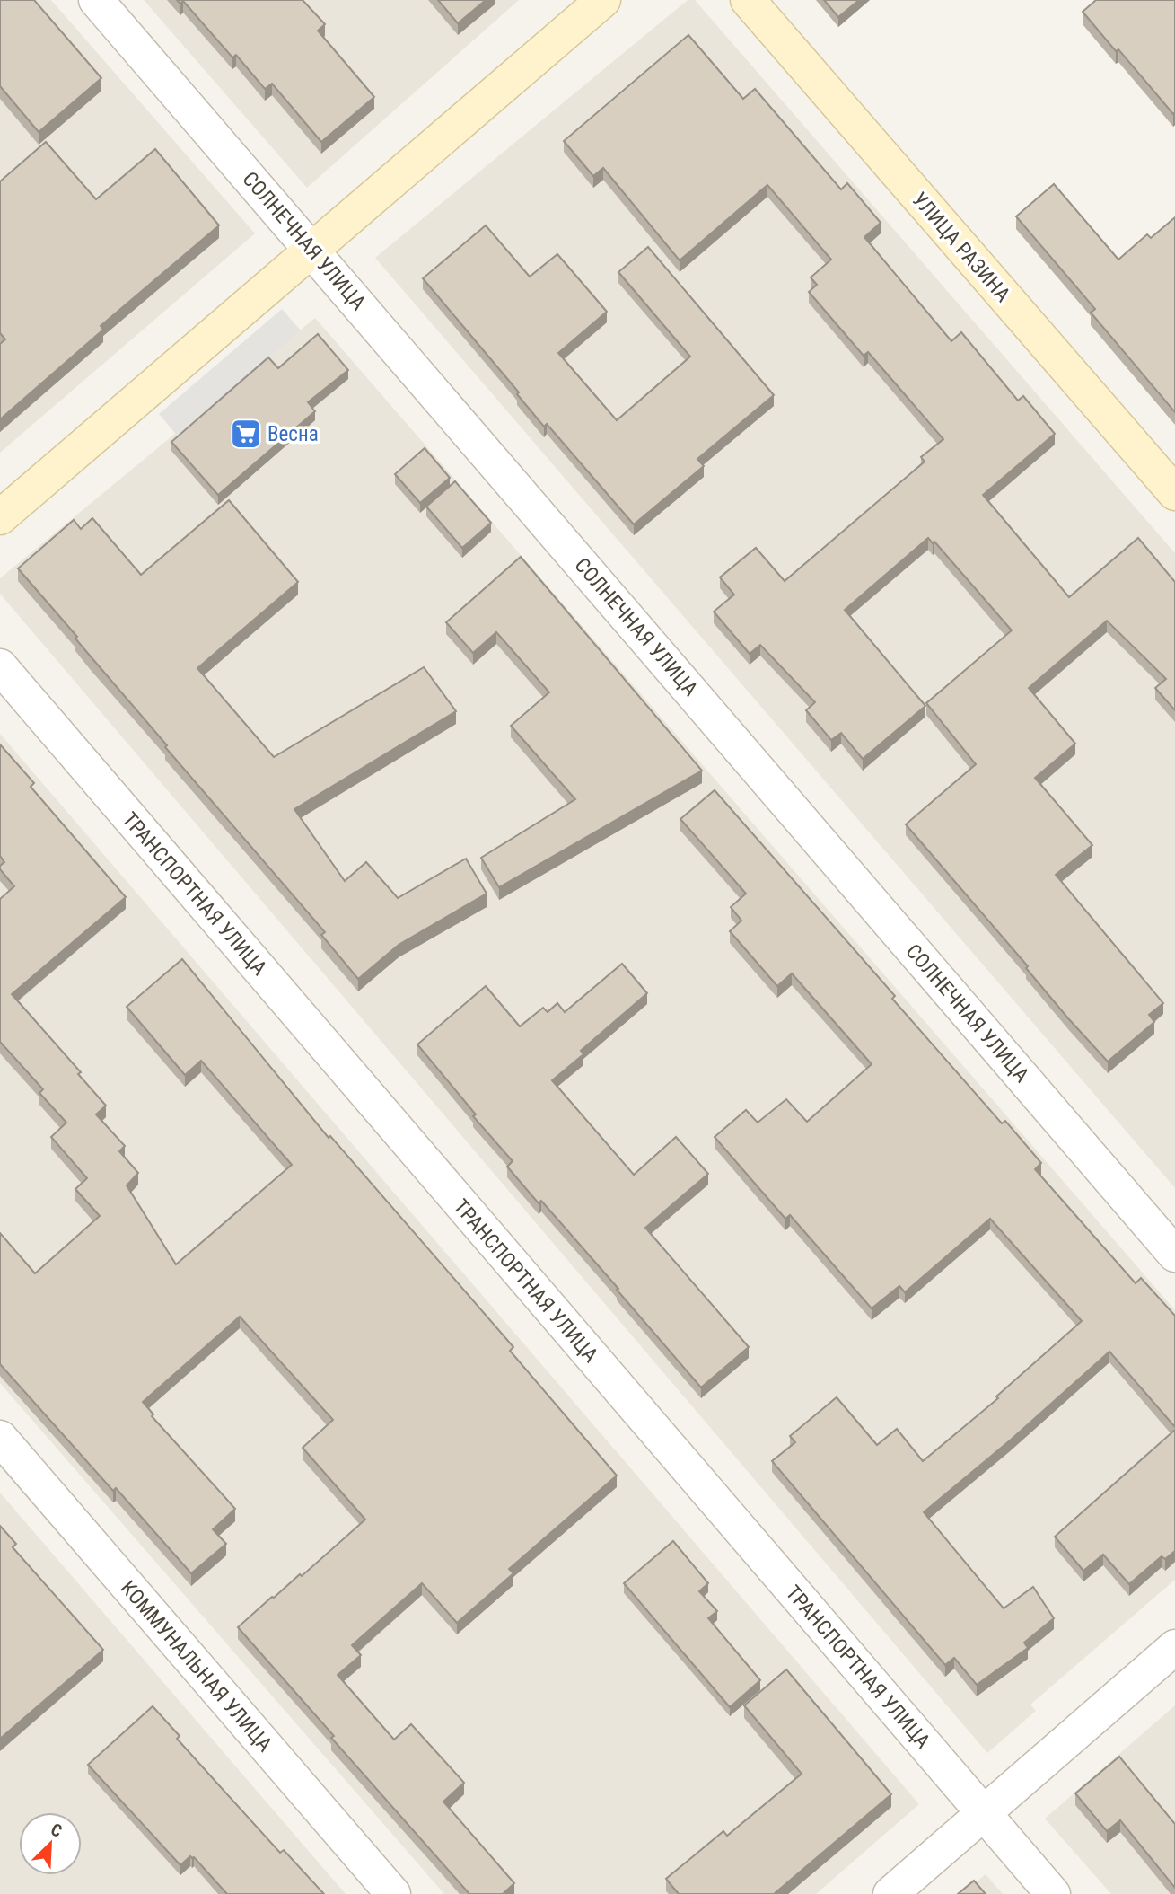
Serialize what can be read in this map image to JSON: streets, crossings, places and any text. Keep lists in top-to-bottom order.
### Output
{
  "streets": {
    "street": [
      "СОЛНЕЧНАЯ УЛИЦА",
      "УЛИЦА РАЗИНА",
      "ТРАНСПОРТНАЯ УЛИЦА",
      "КОММУНАЛЬНАЯ УЛИЦА"
    ]
  },
  "places": {
    "supermarket": ["Весна"]
  },
  "north": "top right"
}
